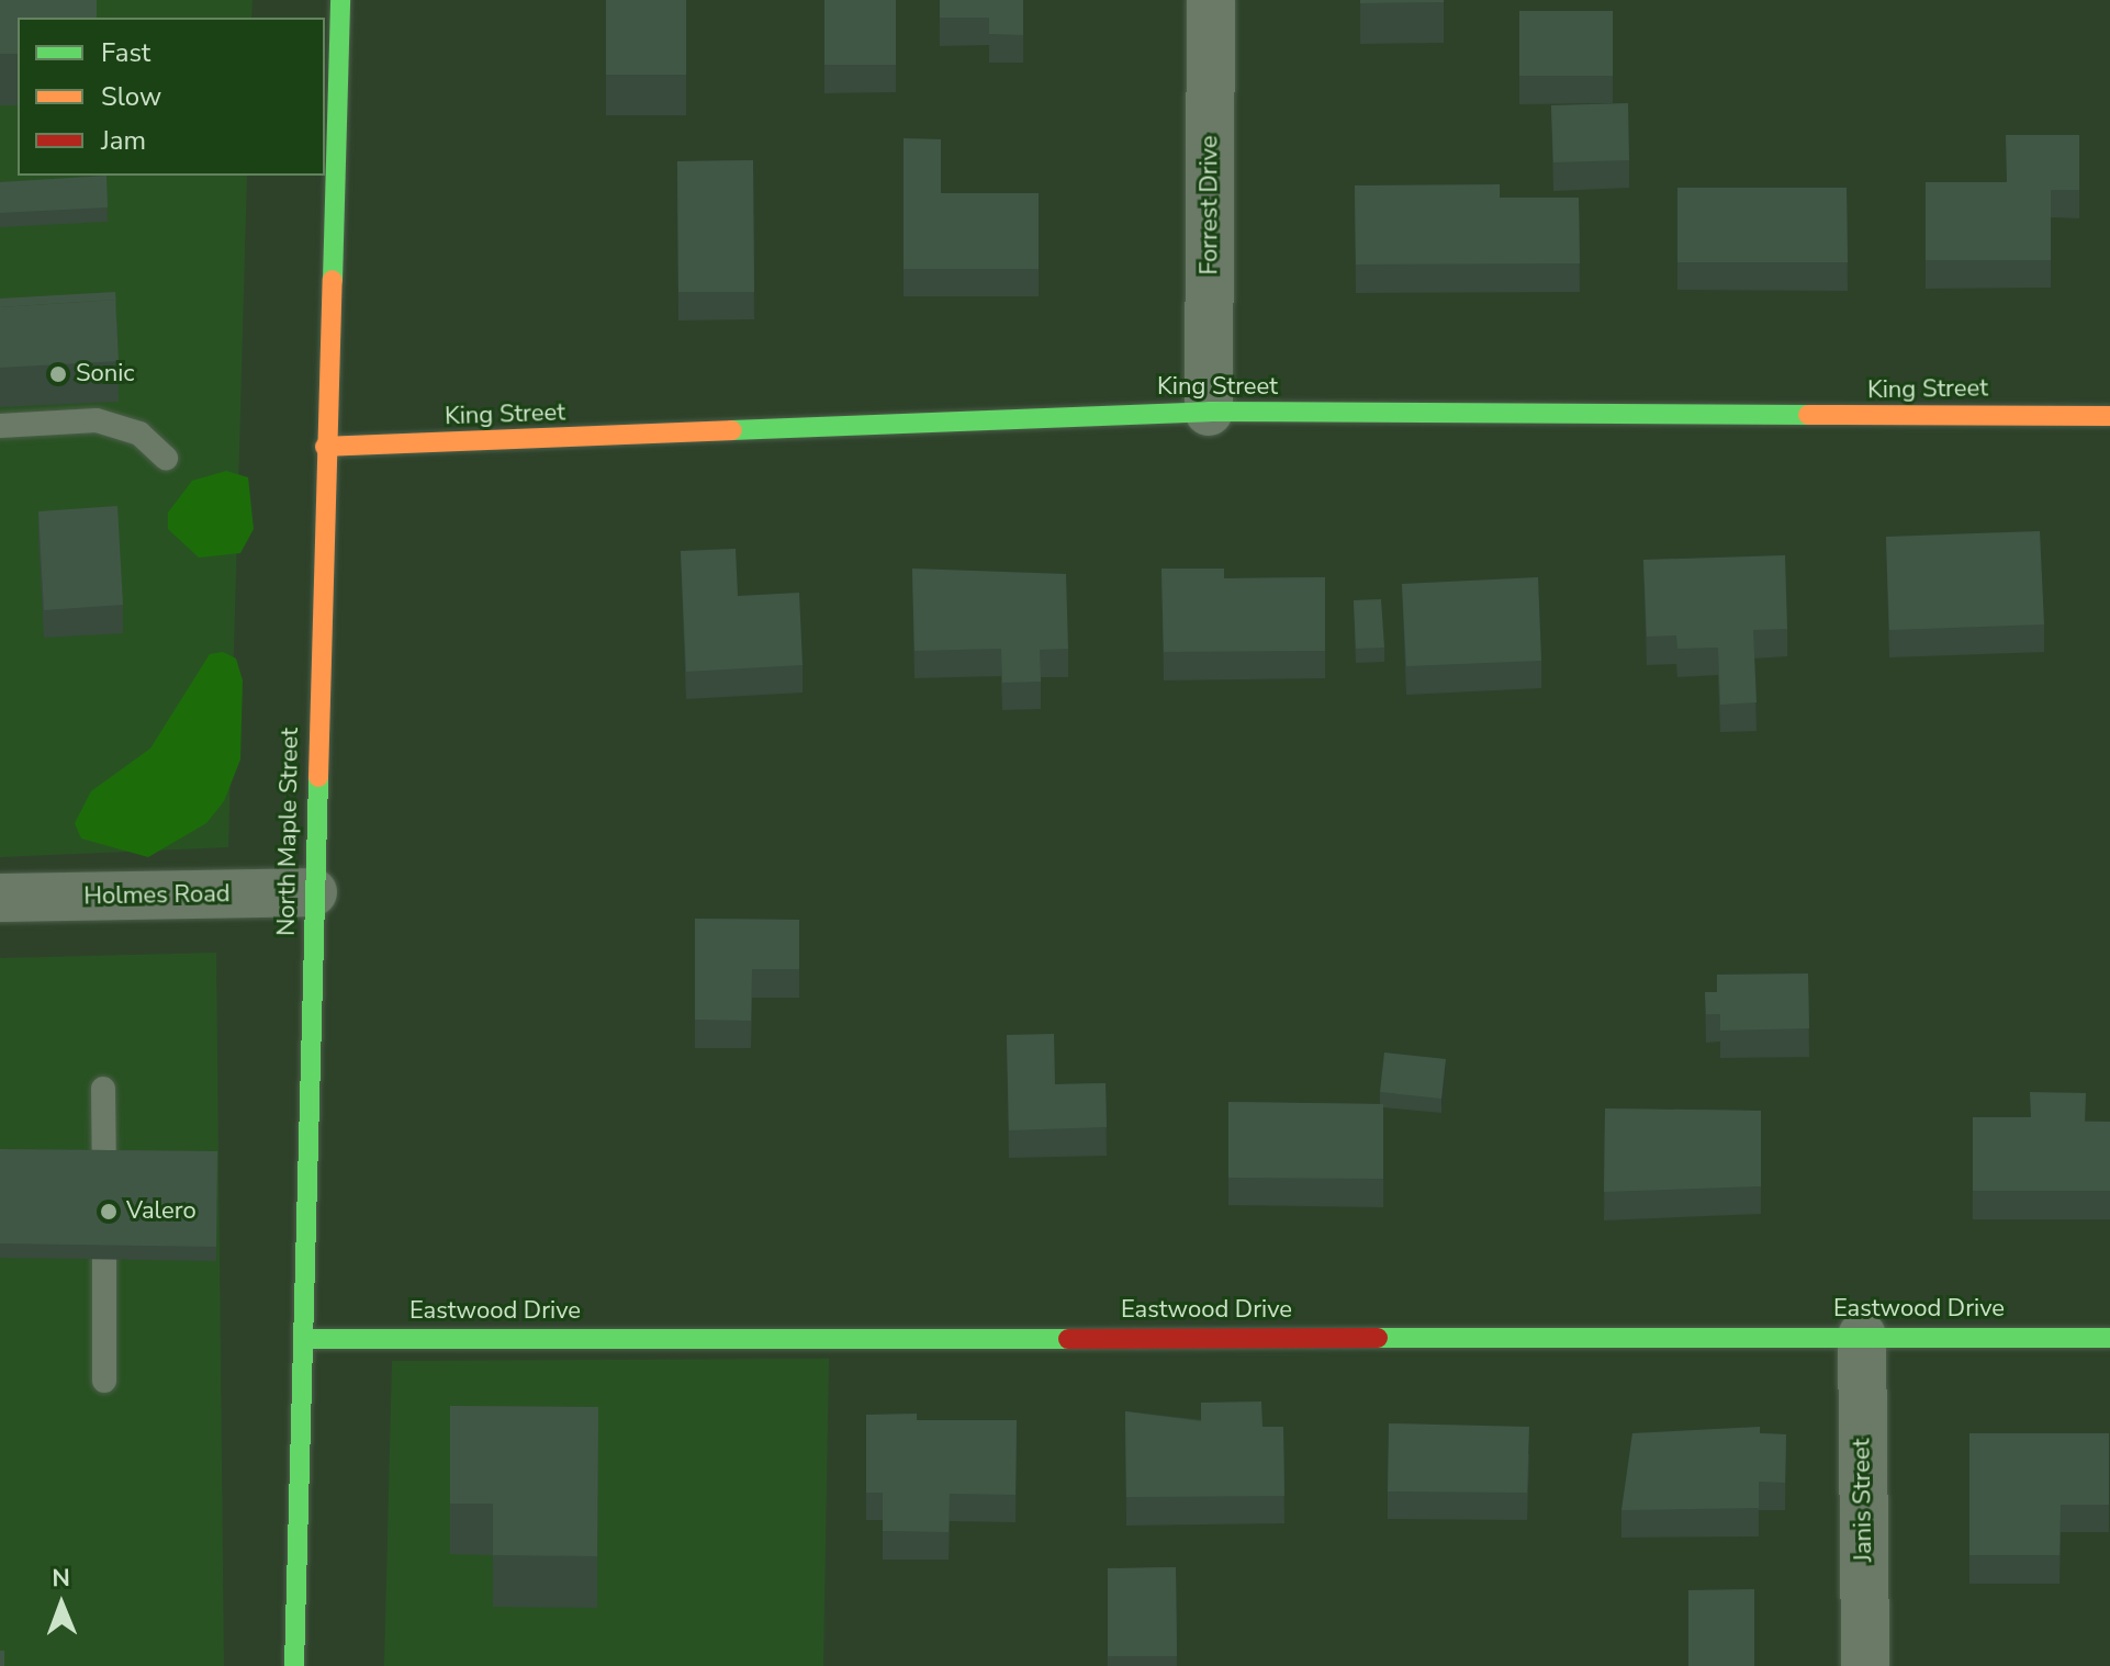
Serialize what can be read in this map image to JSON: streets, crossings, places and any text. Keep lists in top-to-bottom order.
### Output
{
  "streets": {
    "street": [
      "Forrest Drive",
      "King Street",
      "North Maple Street",
      "Holmes Road",
      "Eastwood Drive",
      "Janis Street"
    ]
  },
  "crossings": [
    ["Forrest Drive", "King Street"],
    ["King Street", "North Maple Street"],
    ["North Maple Street", "Holmes Road"],
    ["North Maple Street", "Eastwood Drive"],
    ["Eastwood Drive", "Janis Street"]
  ],
  "places": ["Sonic", "Valero"],
  "legend": ["Fast", "Slow", "Jam"],
  "north": "top"
}
